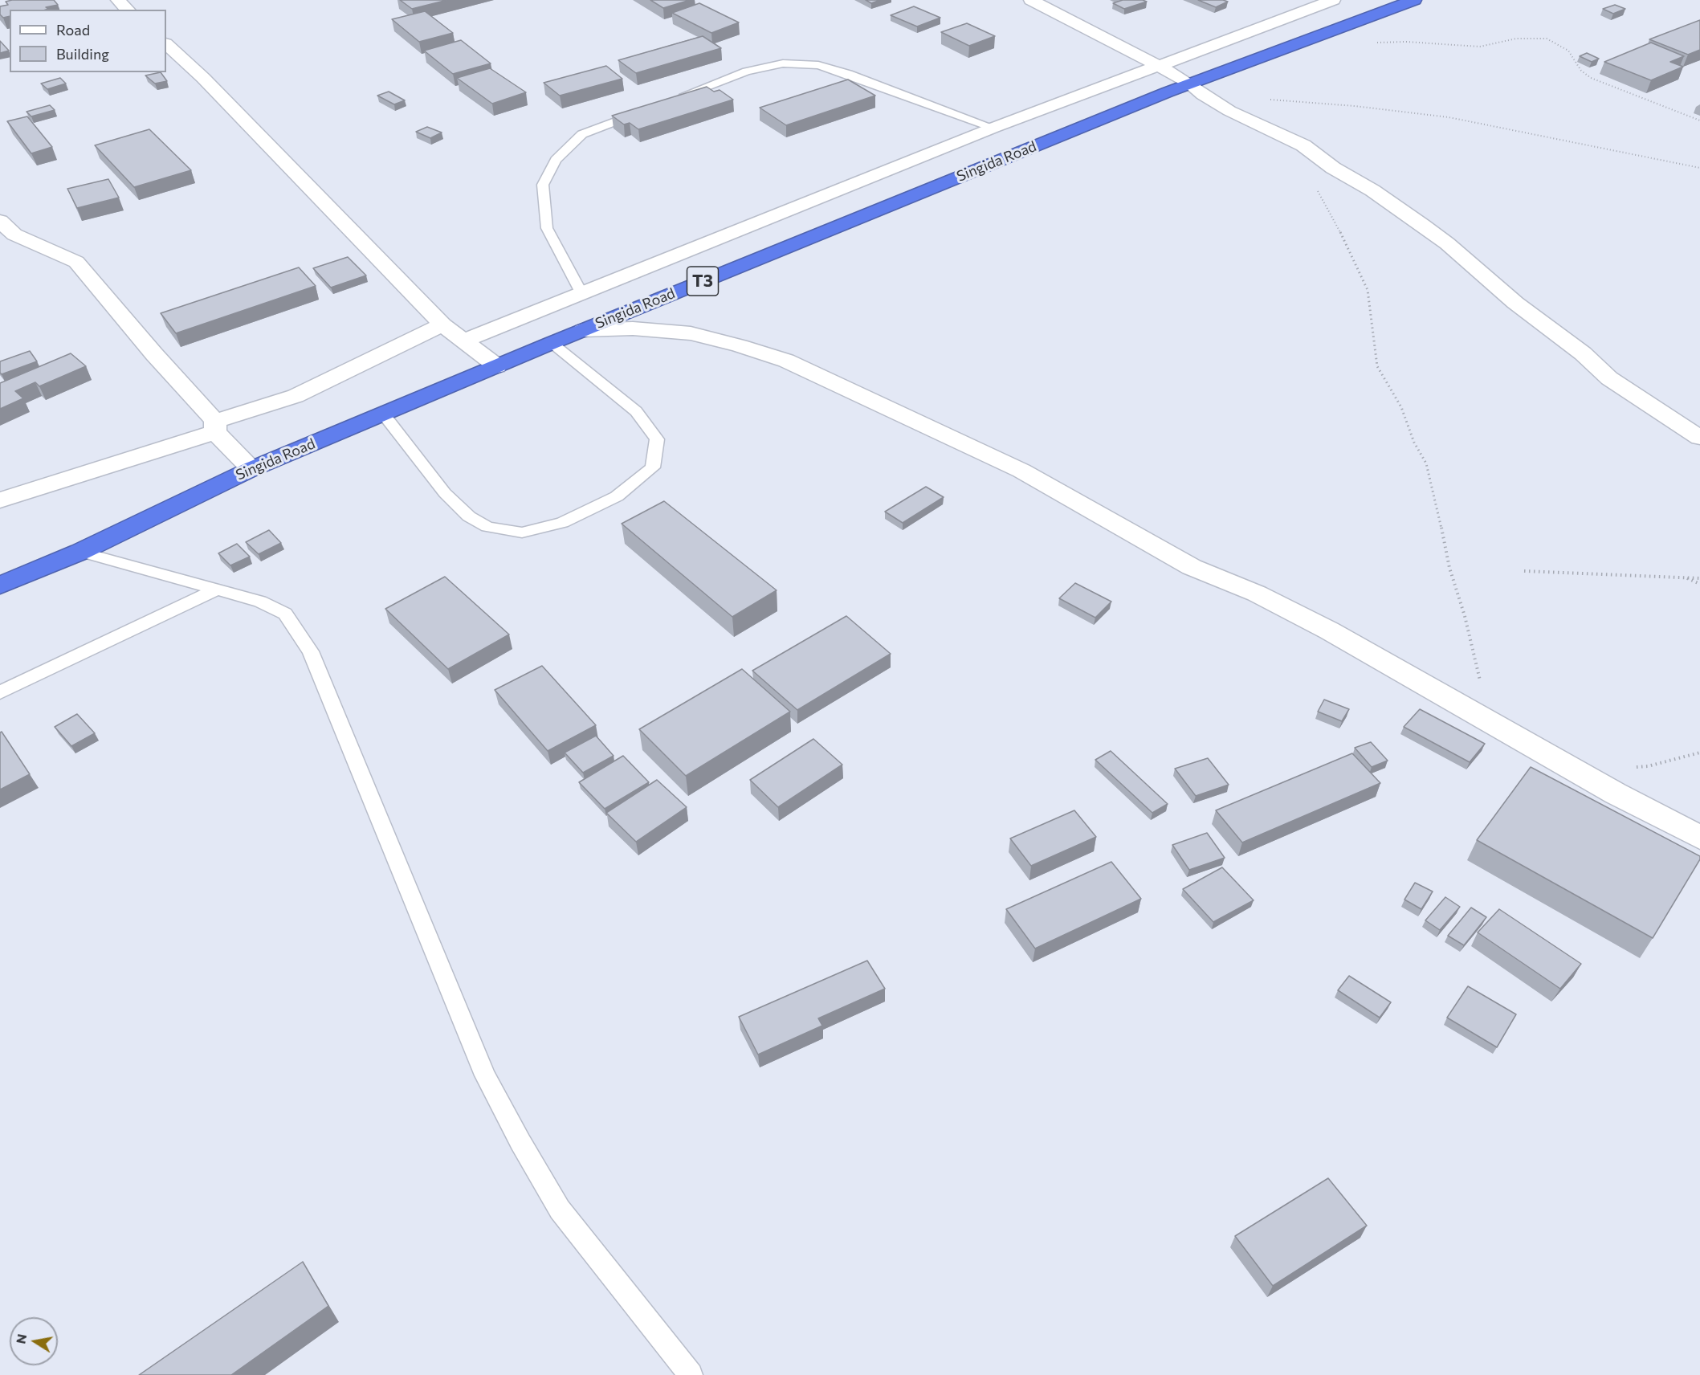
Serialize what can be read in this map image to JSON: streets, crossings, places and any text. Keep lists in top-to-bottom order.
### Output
{
  "streets": {
    "highway": ["Singida Road", "T3"]
  },
  "legend": ["Road", "Building"],
  "north": "left"
}
